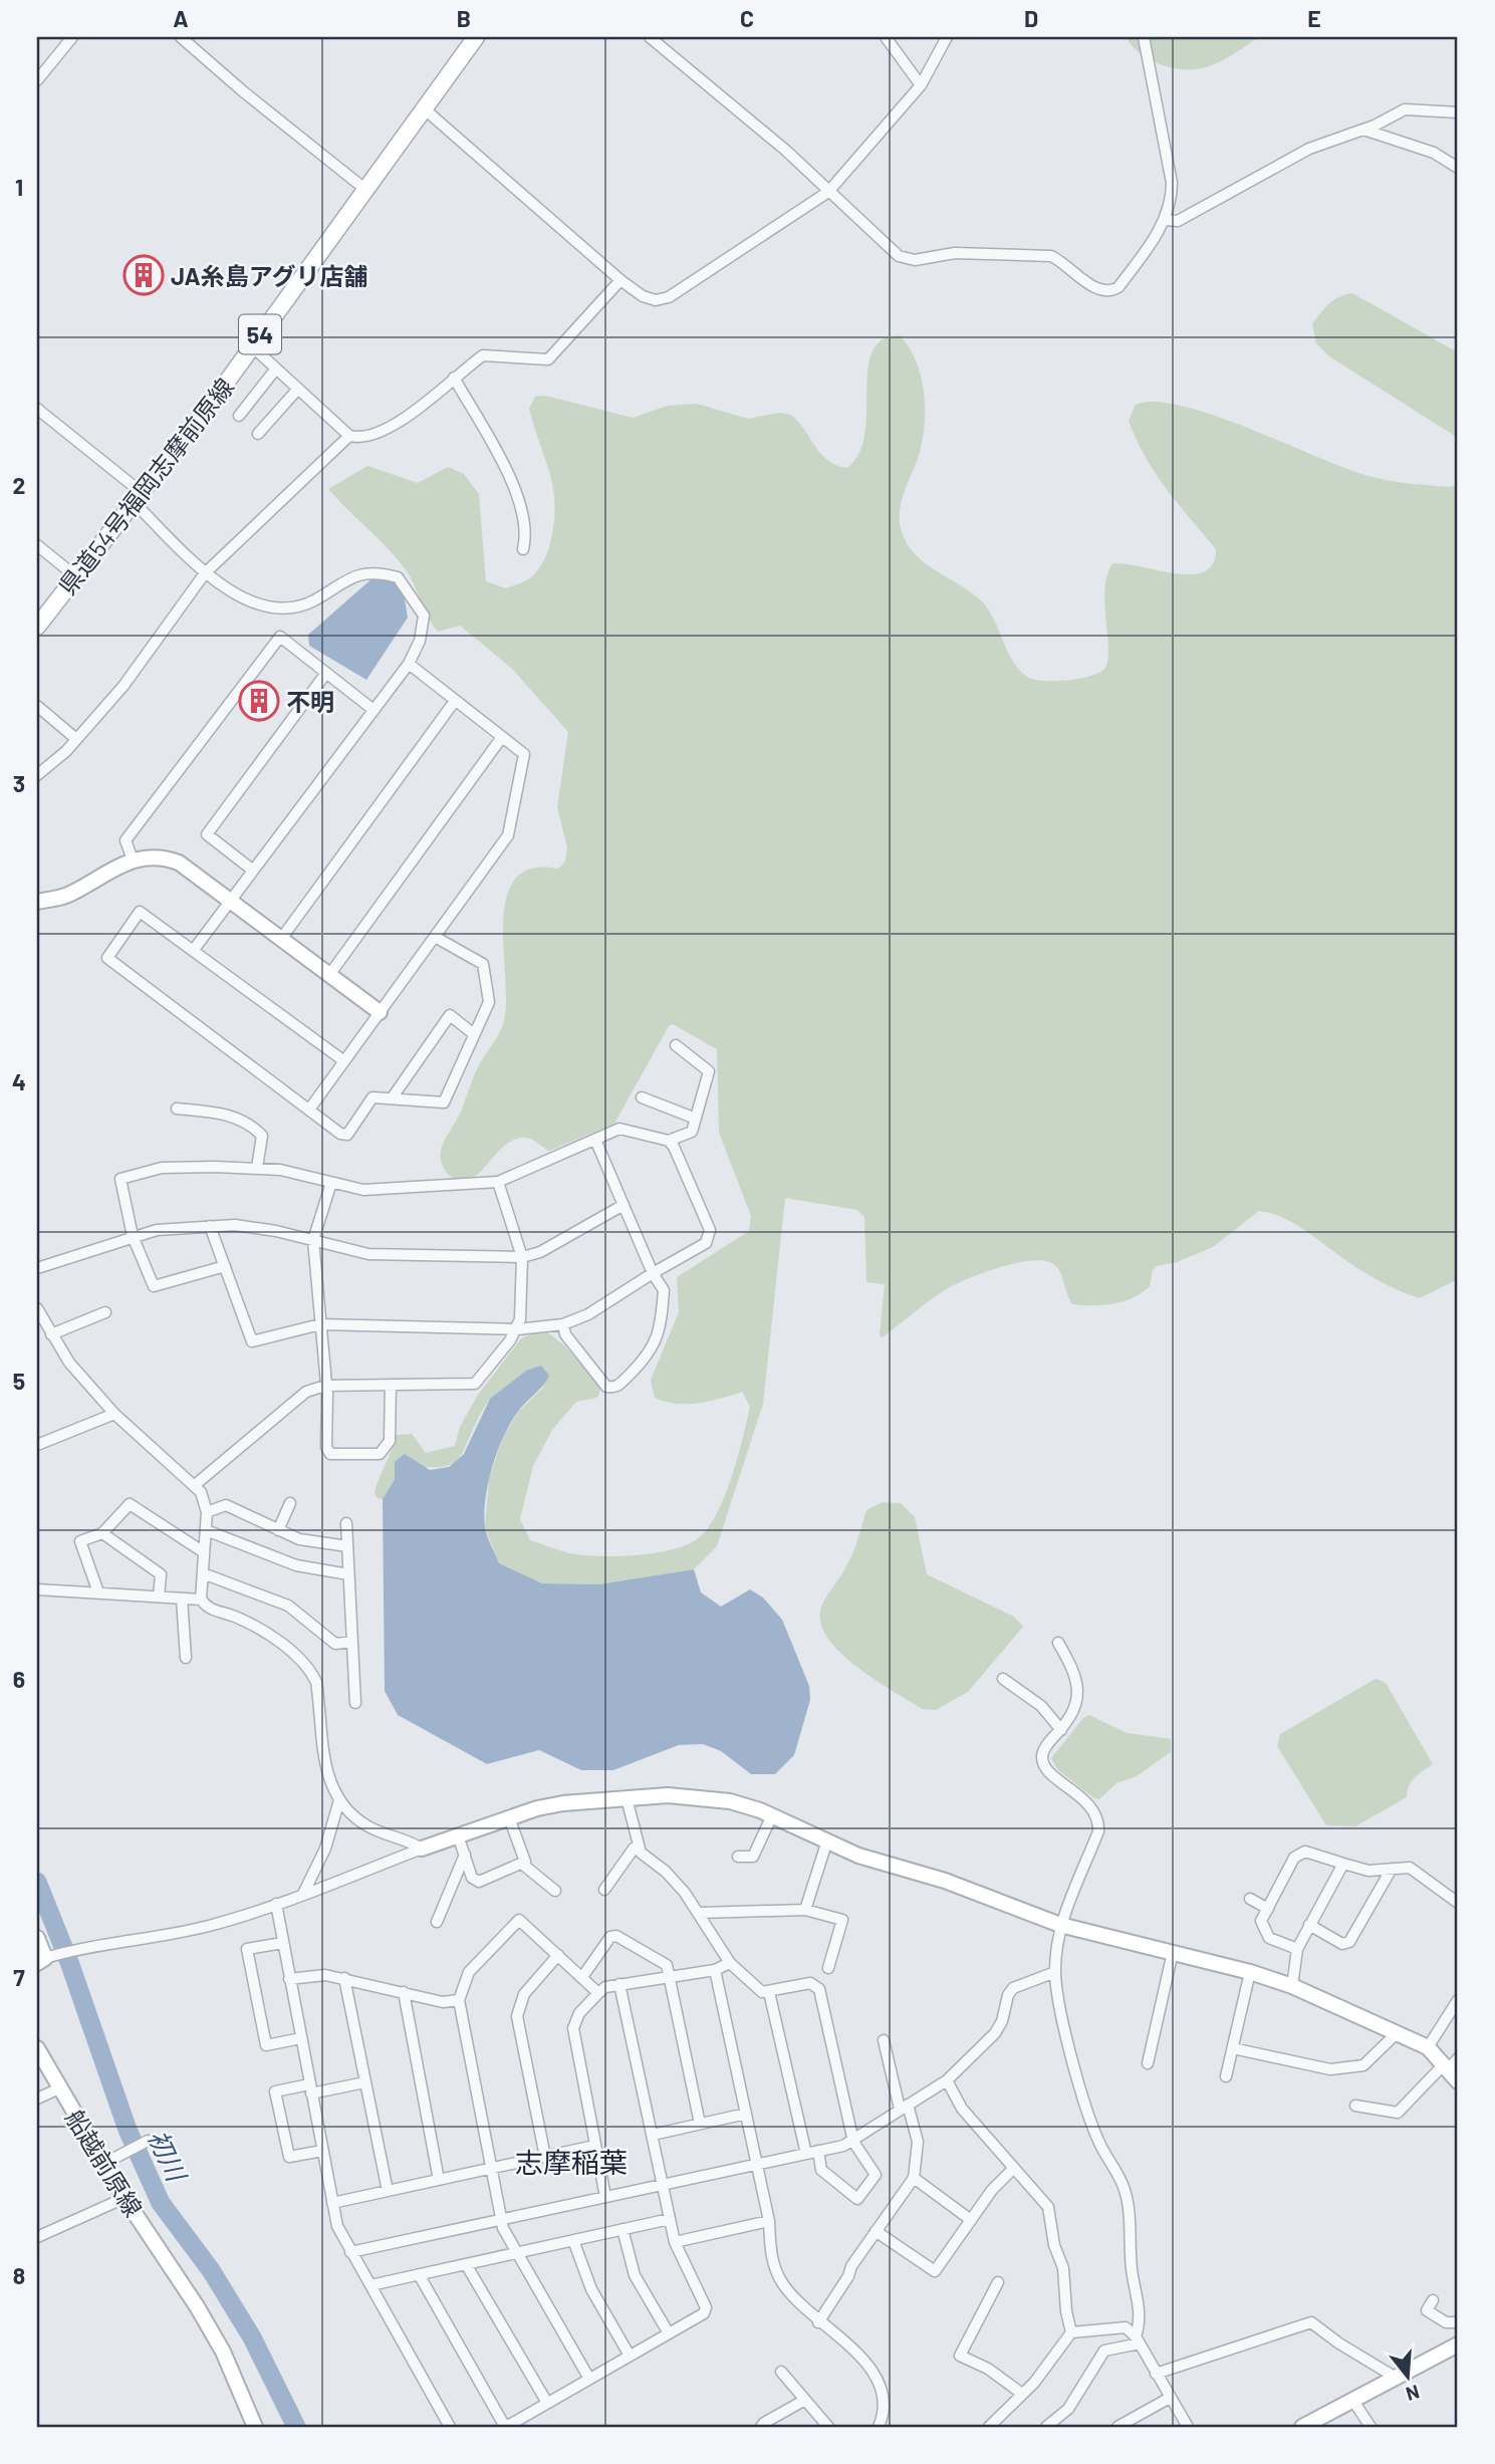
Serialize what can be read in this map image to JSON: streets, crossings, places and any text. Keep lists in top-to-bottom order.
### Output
{
  "streets": {
    "main road": ["54", "県道54号福岡志摩前原線"],
    "street": ["船越前原線"]
  },
  "districts": ["志摩稲葉"],
  "water": ["初川"],
  "places": {
    "building": ["JA糸島アグリ店舗", "不明"]
  },
  "north": "bottom",
  "grid": {
    "columns": [
      "A",
      "B",
      "C",
      "D",
      "E"
    ],
    "rows": [
      "1",
      "2",
      "3",
      "4",
      "5",
      "6",
      "7",
      "8"
    ]
  }
}
